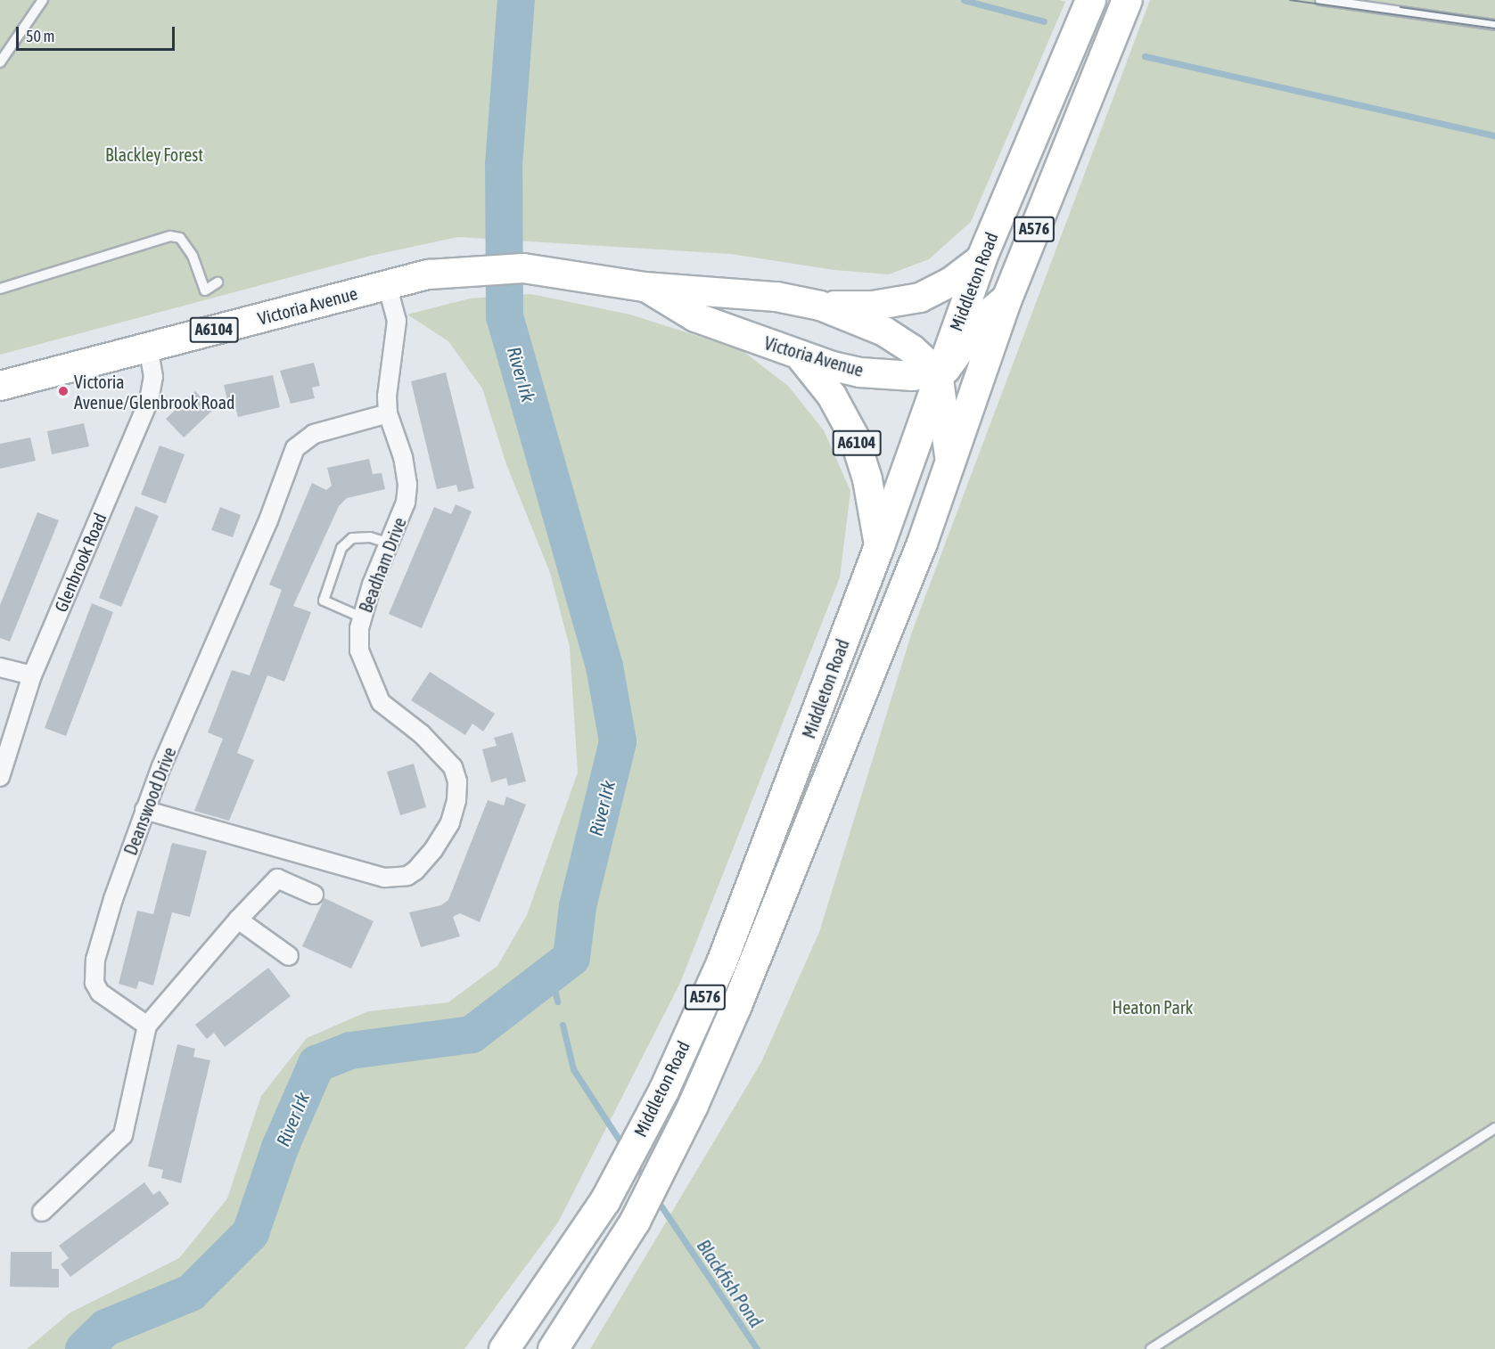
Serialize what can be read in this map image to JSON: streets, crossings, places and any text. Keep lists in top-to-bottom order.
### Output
{
  "streets": {
    "highway": ["A576", "Middleton Road"],
    "main road": ["Victoria Avenue", "A6104"],
    "street": ["Glenbrook Road", "Beadham Drive", "Deanswood Drive"]
  },
  "crossings": [
    ["Middleton Road", "Victoria Avenue"],
    ["Middleton Road", "A6104"],
    ["Victoria Avenue", "A6104"],
    ["Victoria Avenue", "Glenbrook Road"],
    ["Victoria Avenue", "Beadham Drive"],
    ["Beadham Drive", "Deanswood Drive"]
  ],
  "water": ["River Irk", "Blackfish Pond"],
  "parks": ["Blackley Forest", "Heaton Park"],
  "places": ["Victoria Avenue/Glenbrook Road"],
  "scale_bar": "50 m"
}
